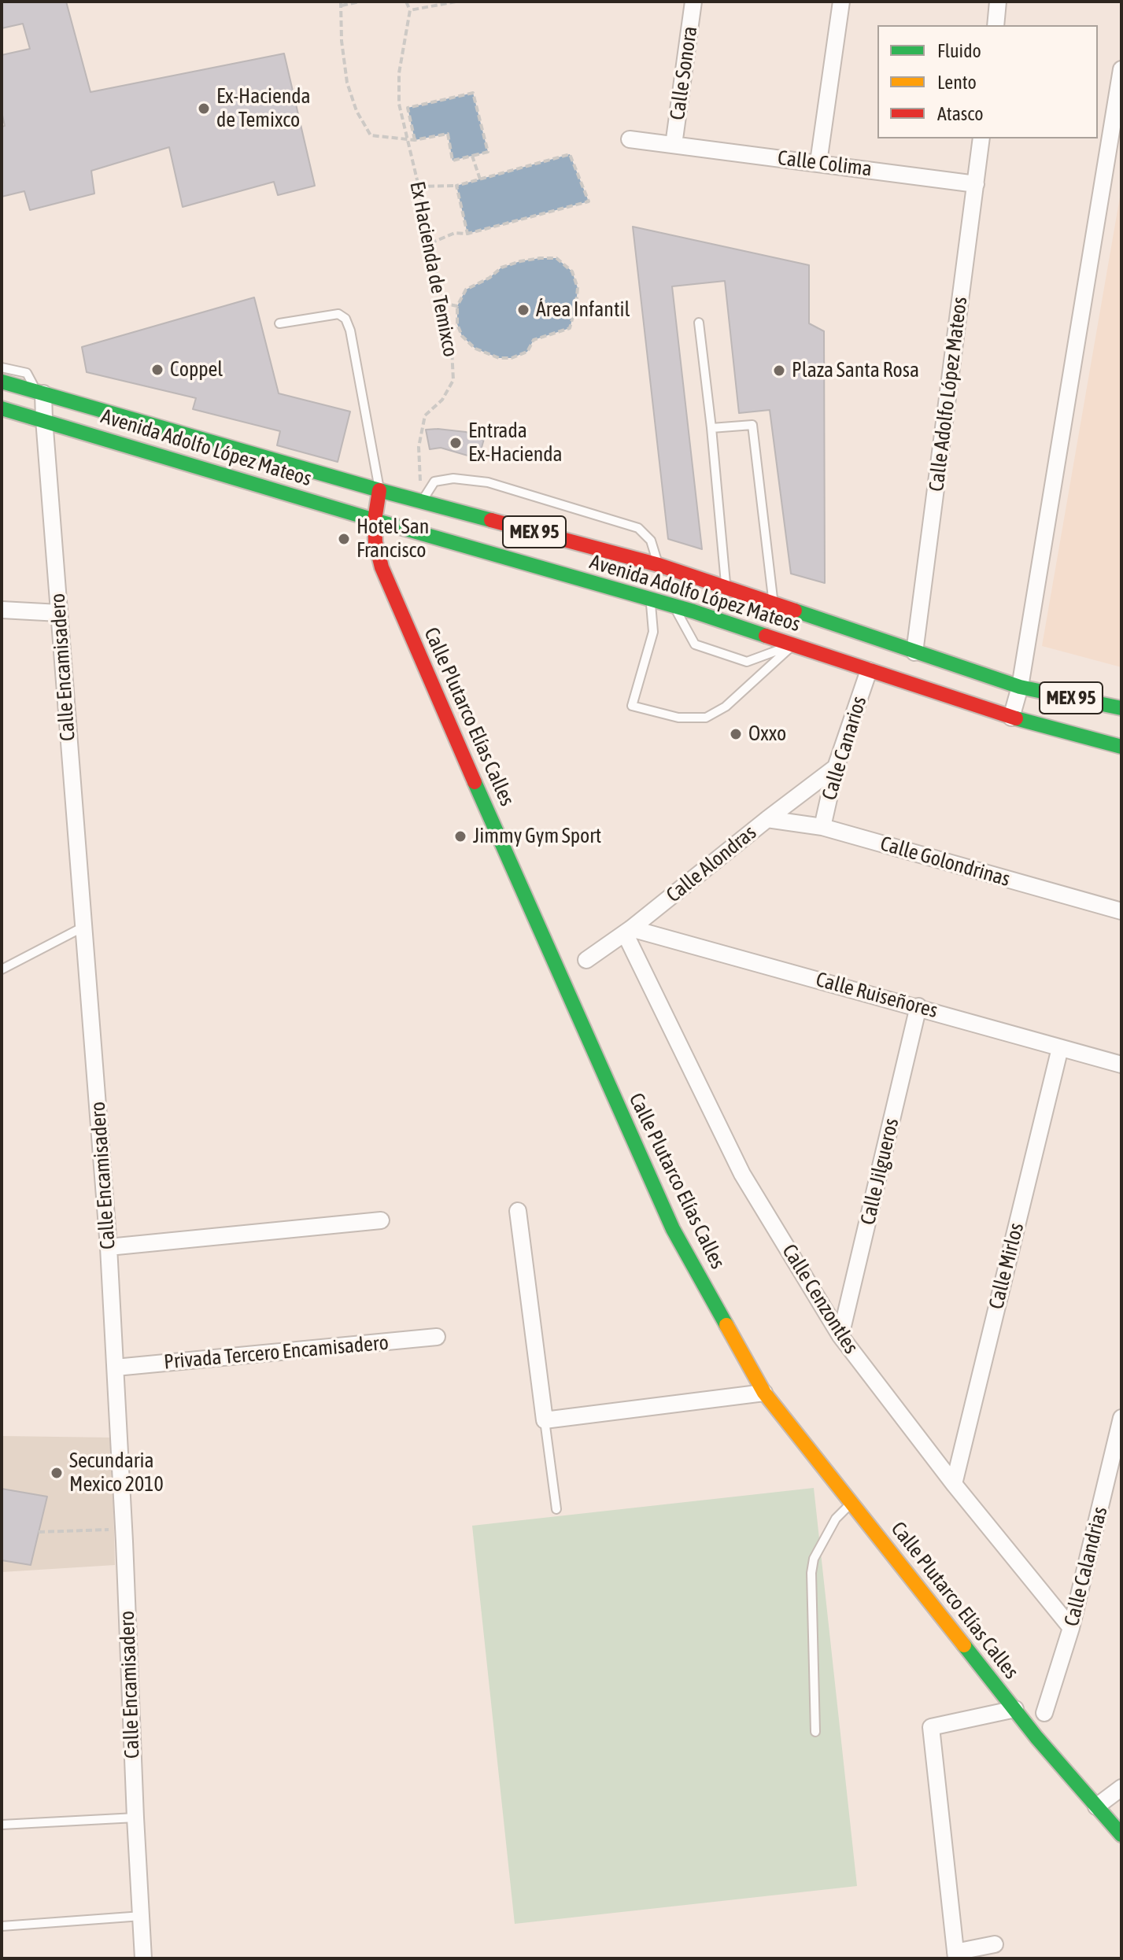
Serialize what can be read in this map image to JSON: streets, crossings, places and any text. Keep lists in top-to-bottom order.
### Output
{
  "streets": {
    "main road": ["Avenida Adolfo López Mateos", "MEX 95", "Calle Plutarco Elías Calles"],
    "street": [
      "Calle Sonora",
      "Calle Colima",
      "Calle Adolfo López Mateos",
      "Calle Encamisadero",
      "Calle Canarios",
      "Calle Golondrinas",
      "Calle Alondras",
      "Calle Ruiseñores",
      "Calle Jilgueros",
      "Calle Mirlos",
      "Calle Cenzontles",
      "Privada Tercero Encamisadero",
      "Calle Calandrias"
    ],
    "path": ["Ex Hacienda de Temixco"]
  },
  "crossings": [
    ["Calle Sonora", "Calle Colima"],
    ["Calle Colima", "Calle Adolfo López Mateos"],
    ["Ex Hacienda de Temixco", "Avenida Adolfo López Mateos"],
    ["Calle Adolfo López Mateos", "Avenida Adolfo López Mateos"],
    ["Avenida Adolfo López Mateos", "Calle Encamisadero"],
    ["Avenida Adolfo López Mateos", "Calle Plutarco Elías Calles"],
    ["Avenida Adolfo López Mateos", "Calle Canarios"],
    ["Calle Encamisadero", "Privada Tercero Encamisadero"],
    ["Calle Canarios", "Calle Golondrinas"],
    ["Calle Canarios", "Calle Alondras"],
    ["Calle Golondrinas", "Calle Alondras"],
    ["Calle Alondras", "Calle Ruiseñores"],
    ["Calle Alondras", "Calle Cenzontles"],
    ["Calle Ruiseñores", "Calle Jilgueros"],
    ["Calle Ruiseñores", "Calle Mirlos"],
    ["Calle Ruiseñores", "Calle Cenzontles"],
    ["Calle Jilgueros", "Calle Cenzontles"],
    ["Calle Mirlos", "Calle Cenzontles"],
    ["Calle Cenzontles", "Calle Calandrias"]
  ],
  "places": [
    "Ex-Hacienda de Temixco",
    "Área Infantil",
    "Coppel",
    "Plaza Santa Rosa",
    "Entrada Ex-Hacienda",
    "Hotel San Francisco",
    "Oxxo",
    "Jimmy Gym Sport",
    "Secundaria Mexico 2010"
  ],
  "legend": ["Fluido", "Lento", "Atasco"]
}
